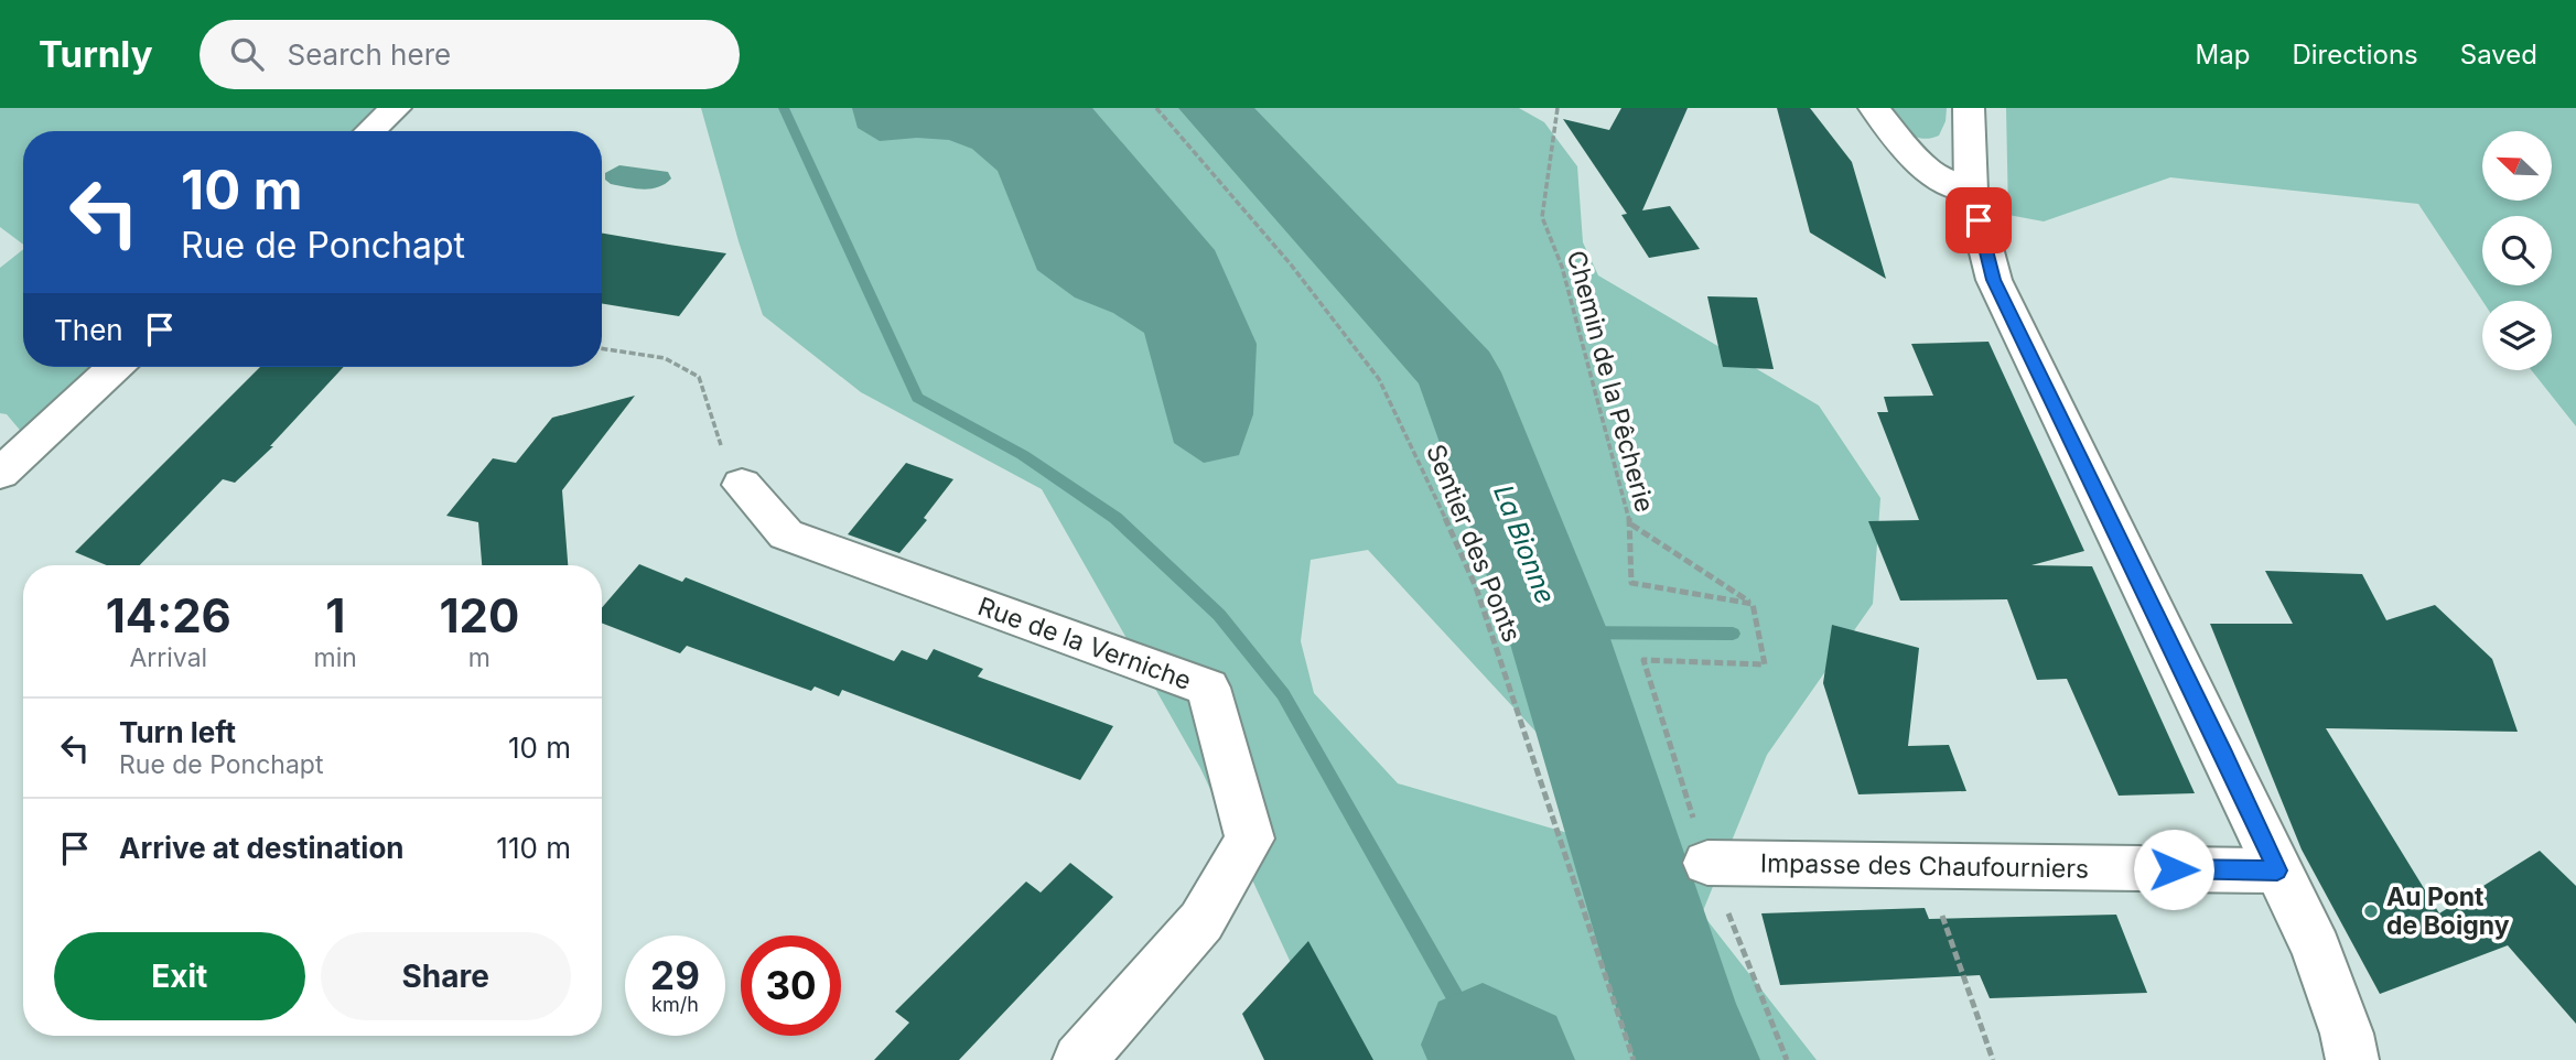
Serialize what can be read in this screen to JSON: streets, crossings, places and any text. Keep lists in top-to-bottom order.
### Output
{
  "streets": {
    "street": ["Rue de la Verniche", "Impasse des Chaufourniers"],
    "path": ["Chemin de la Pêcherie", "Sentier des Ponts"]
  },
  "water": ["La Bionne"],
  "places": ["Au Pont de Boigny"],
  "north": "top left",
  "page": {
    "header": "Turnly",
    "search": "Search here",
    "nav": ["Map", "Directions", "Saved"],
    "turn": ["10 m", "Rue de Ponchapt"],
    "then": "Then",
    "eta": [
      "14:26",
      "Arrival",
      "1",
      "min",
      "120",
      "m"
    ],
    "list": [
      {
        "name": "Turn left",
        "note": "Rue de Ponchapt",
        "value": "10 m"
      },
      {
        "name": "Arrive at destination",
        "value": "110 m"
      }
    ],
    "buttons": ["Exit", "Share"],
    "speed": "29 km/h",
    "limit": "30"
  }
}
